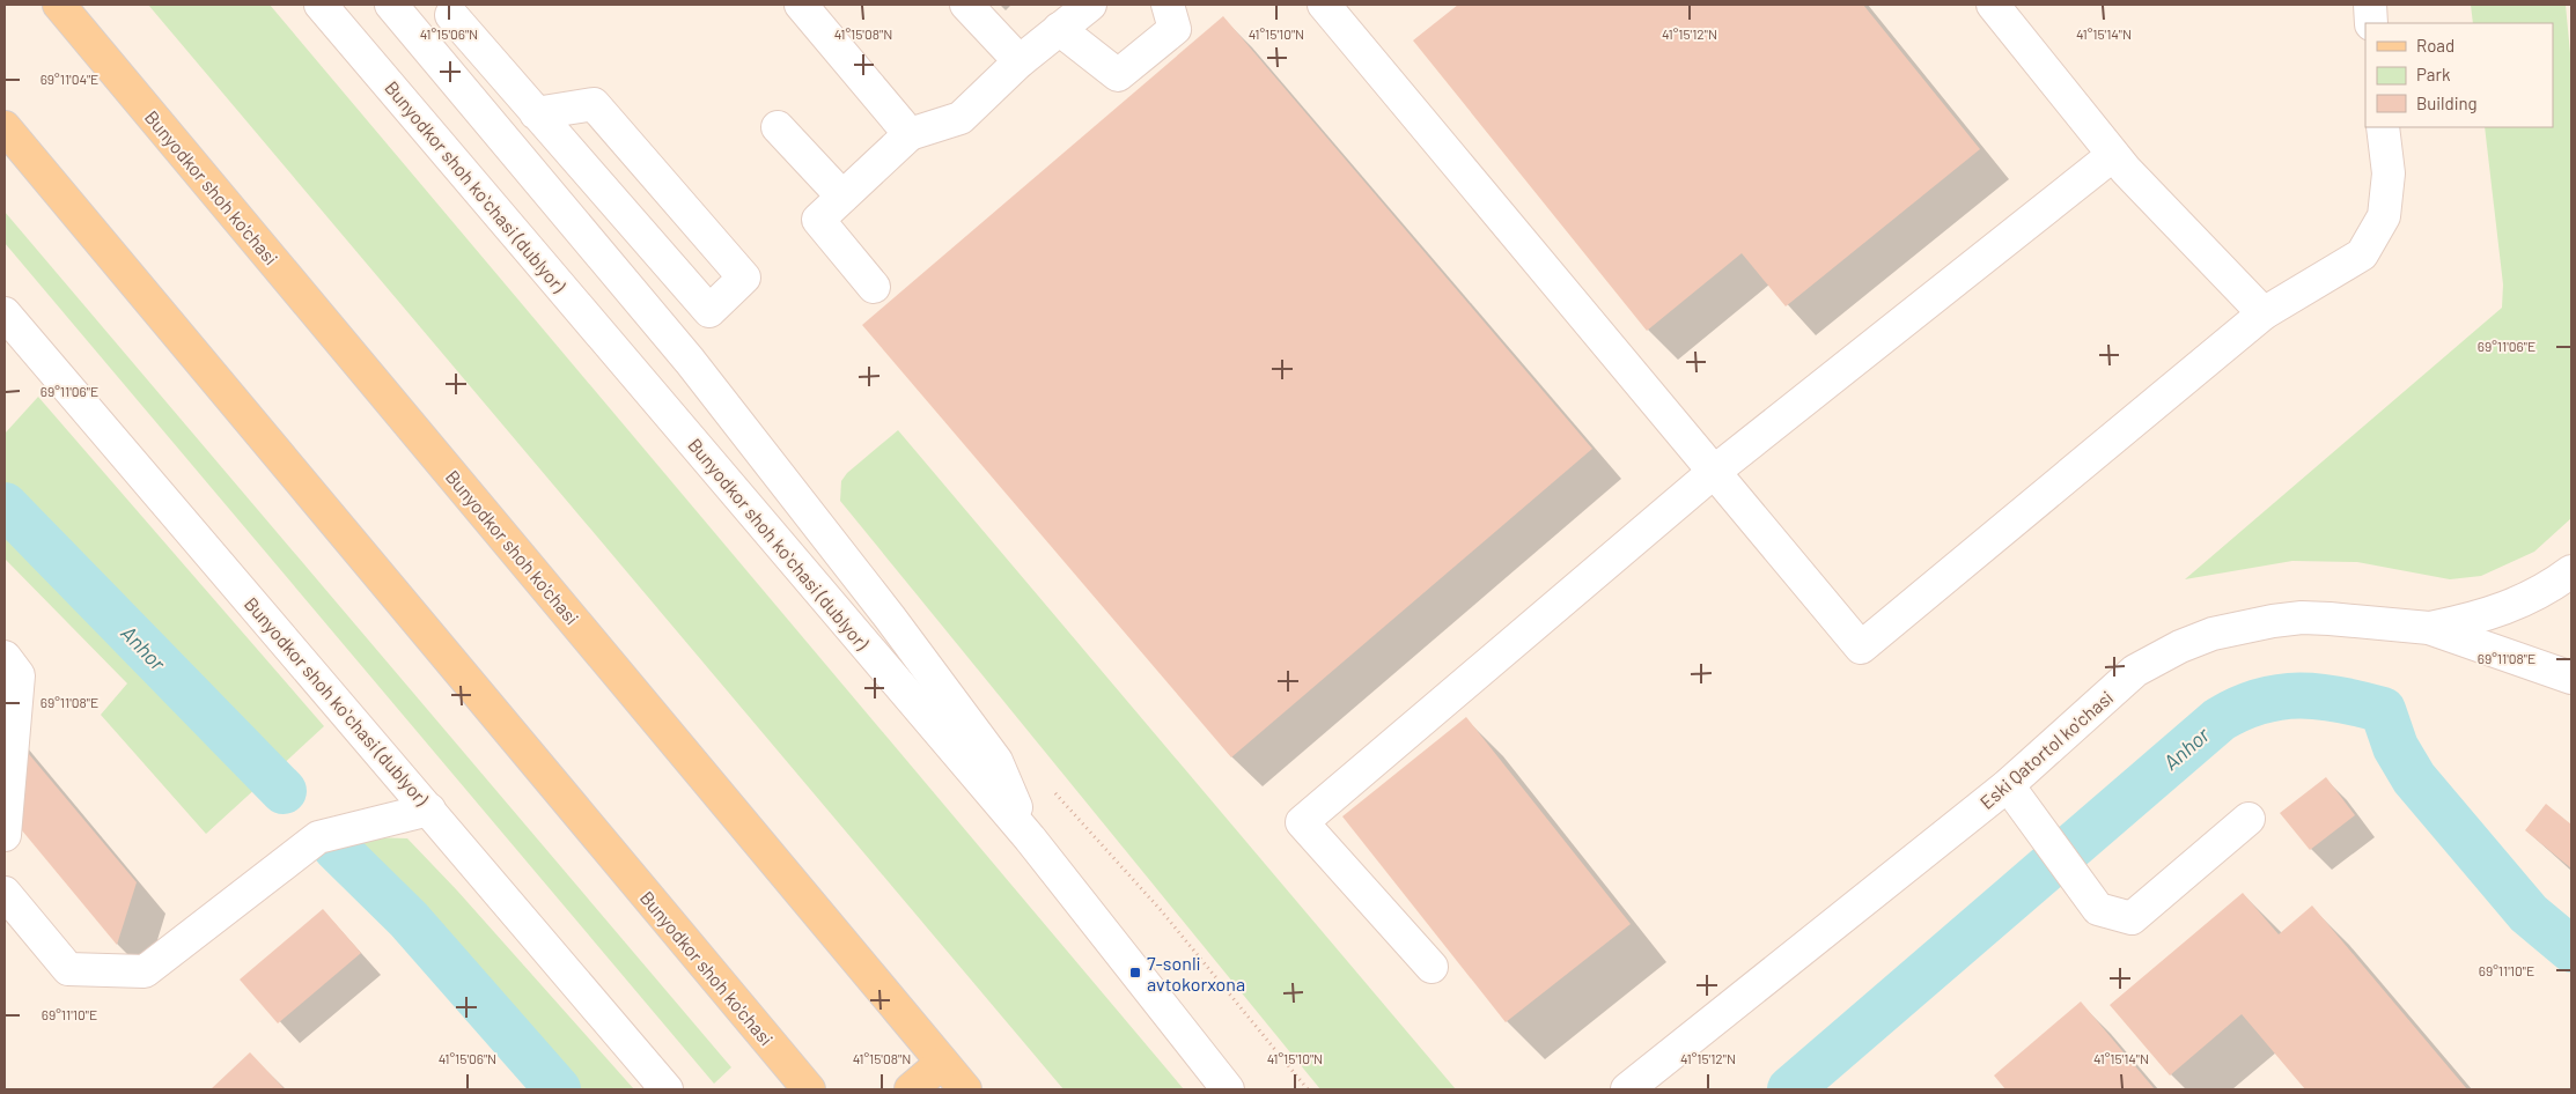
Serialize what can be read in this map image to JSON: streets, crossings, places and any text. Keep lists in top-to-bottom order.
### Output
{
  "streets": {
    "main road": ["Bunyodkor shoh ko'chasi"],
    "street": ["Bunyodkor shoh koʻchasi (dublyor)", "Eski Qatortol ko'chasi"]
  },
  "water": ["Anhor"],
  "places": {
    "transit": ["7-sonli avtokorxona"]
  },
  "legend": ["Road", "Park", "Building"],
  "coordinates": [
    "41°15'06\"N",
    "41°15'08\"N",
    "41°15'10\"N",
    "41°15'12\"N",
    "41°15'14\"N",
    "69°11'04\"E",
    "69°11'06\"E",
    "69°11'08\"E",
    "69°11'10\"E"
  ]
}
